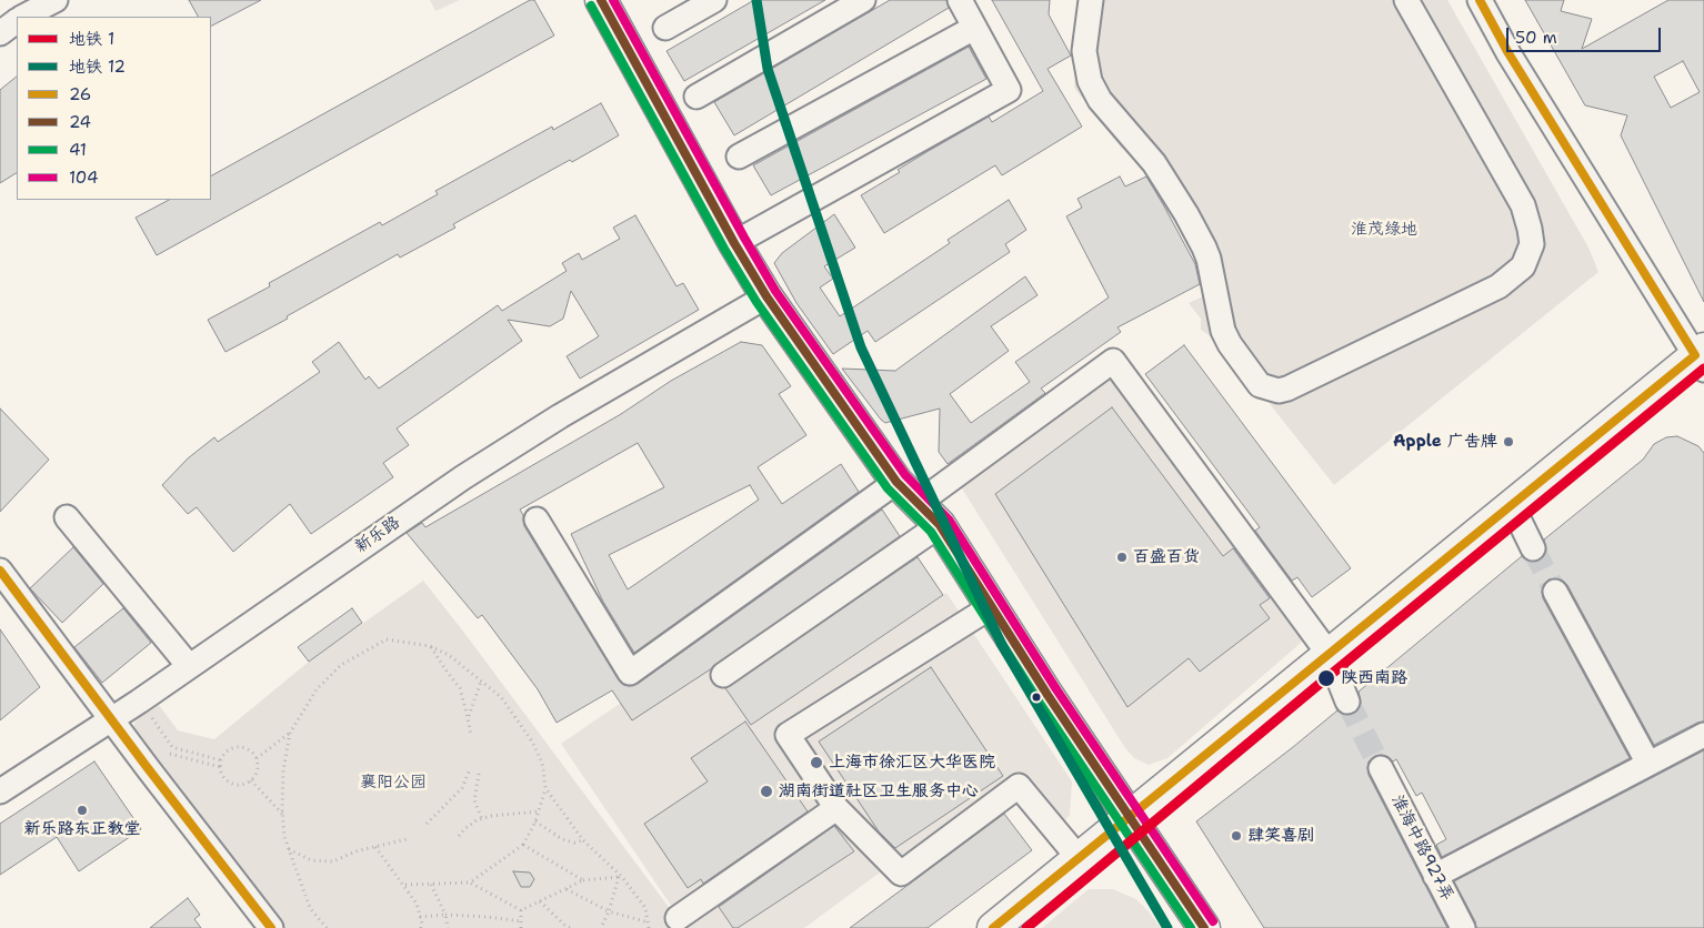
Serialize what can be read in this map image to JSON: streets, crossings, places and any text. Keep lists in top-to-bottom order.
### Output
{
  "streets": {
    "street": ["新乐路", "淮海中路927弄"]
  },
  "parks": ["淮茂绿地", "襄阳公园"],
  "places": [
    "Apple 广告牌",
    "百盛百货",
    "陕西南路",
    "上海市徐汇区大华医院",
    "湖南街道社区卫生服务中心",
    "新乐路东正教堂",
    "肆笑喜剧"
  ],
  "lines": [
    "metro line 12",
    "transit line 26",
    "transit line 24",
    "transit line 104",
    "transit line 41",
    "metro line 1"
  ],
  "legend": [
    "地铁 1",
    "地铁 12",
    "26",
    "24",
    "41",
    "104"
  ],
  "scale_bar": "50 m"
}
